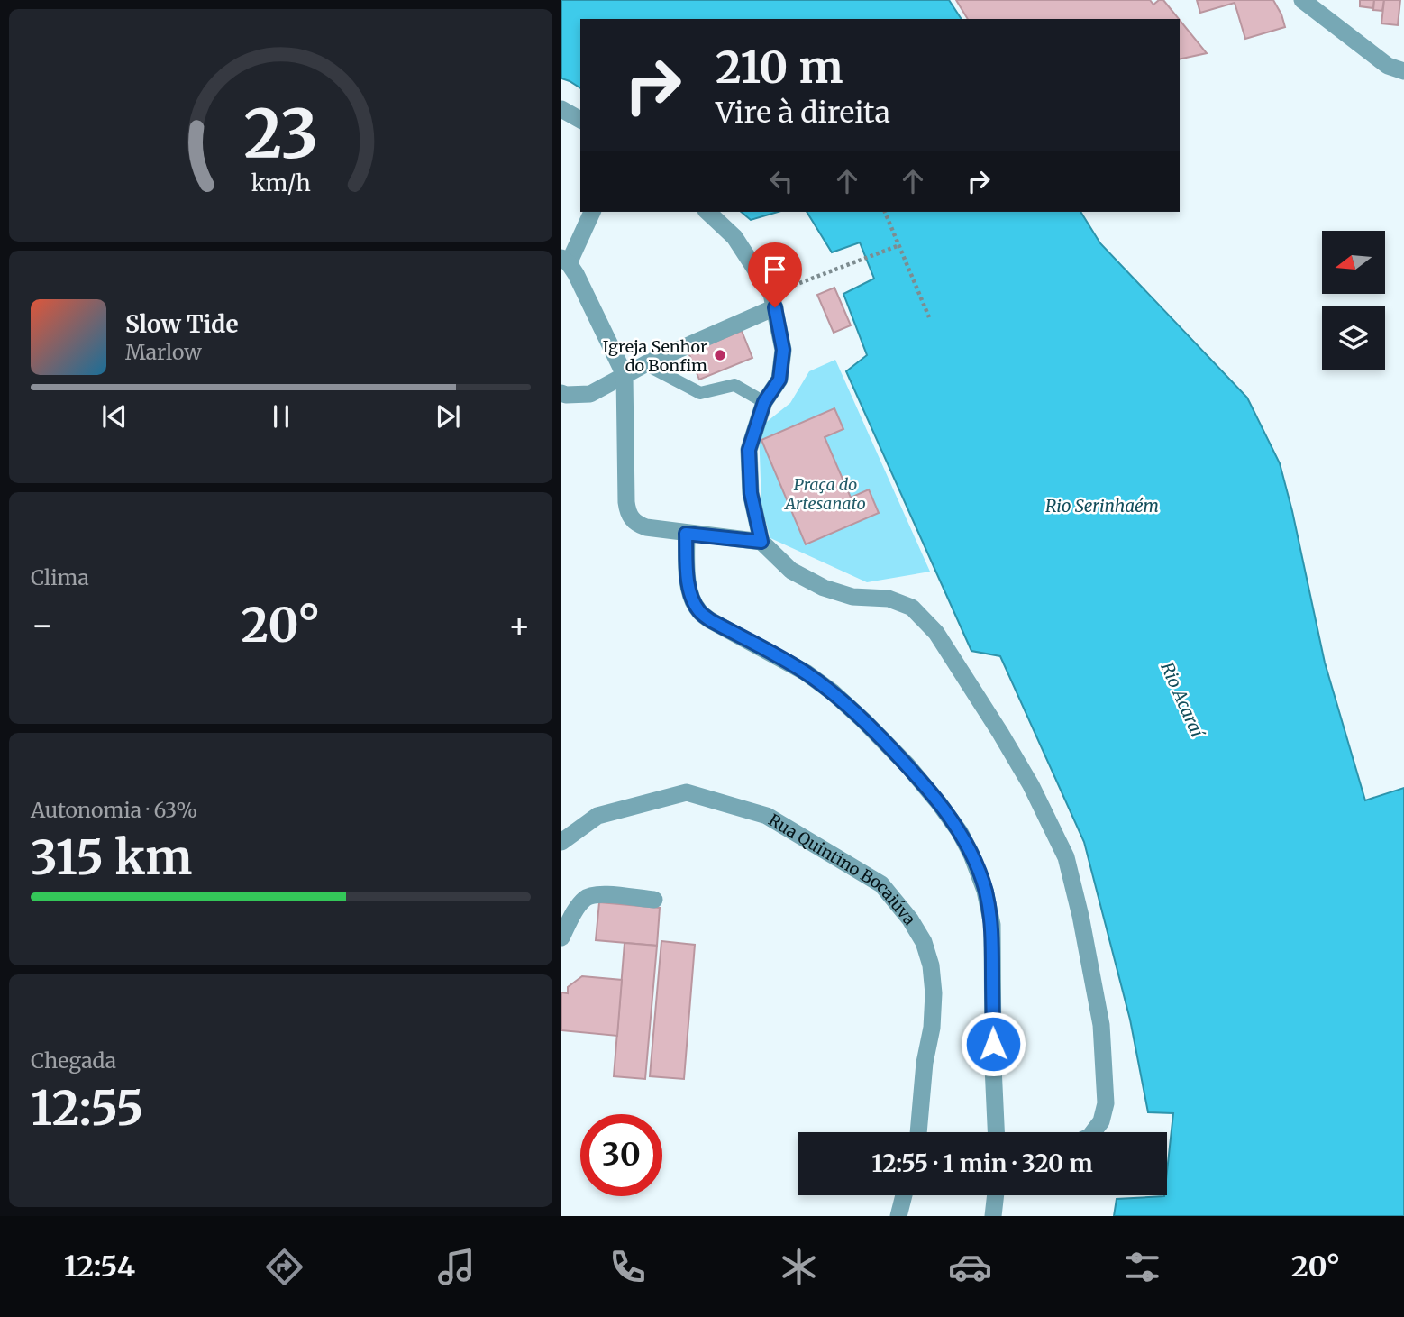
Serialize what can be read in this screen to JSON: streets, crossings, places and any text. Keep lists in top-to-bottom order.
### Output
{
  "streets": {
    "street": ["Rua Quintino Bocaiúva"]
  },
  "water": ["Rio Serinhaém", "Rio Acaraí"],
  "parks": ["Praça do Artesanato"],
  "places": ["Igreja Senhor do Bonfim"],
  "north": "left",
  "page": {
    "turn": ["210 m", "Vire à direita"],
    "song": ["Slow Tide", "Marlow"],
    "tile": [
      "Clima",
      ["Autonomia · 63%", "315 km"],
      ["Chegada", "12:55"]
    ],
    "heat": ["−", "20°", "+"],
    "limit": "30",
    "trip": "12:55 · 1 min · 320 m",
    "tabs": ["12:54", "20°"],
    "gauge": ["23", "km/h"]
  }
}
